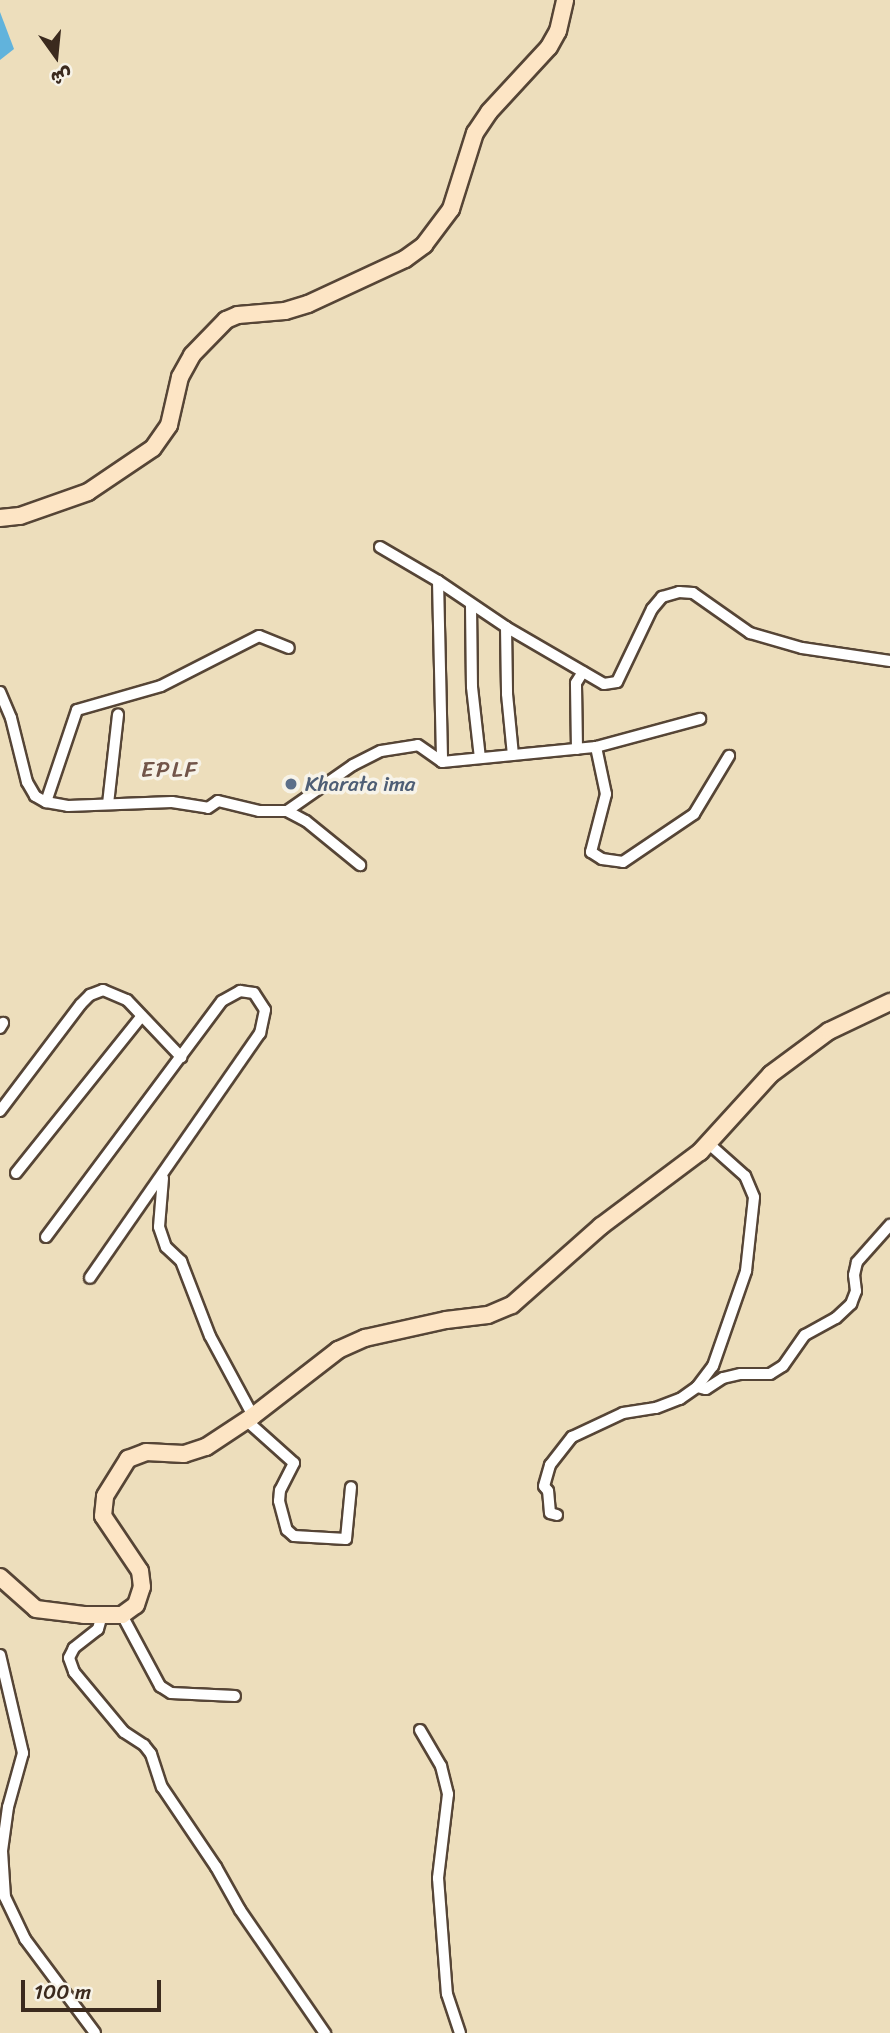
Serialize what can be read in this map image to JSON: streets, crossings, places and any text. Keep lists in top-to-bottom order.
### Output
{
  "districts": ["EPLF"],
  "places": ["Kharata ima"],
  "scale_bar": "100 m",
  "north": "bottom"
}
